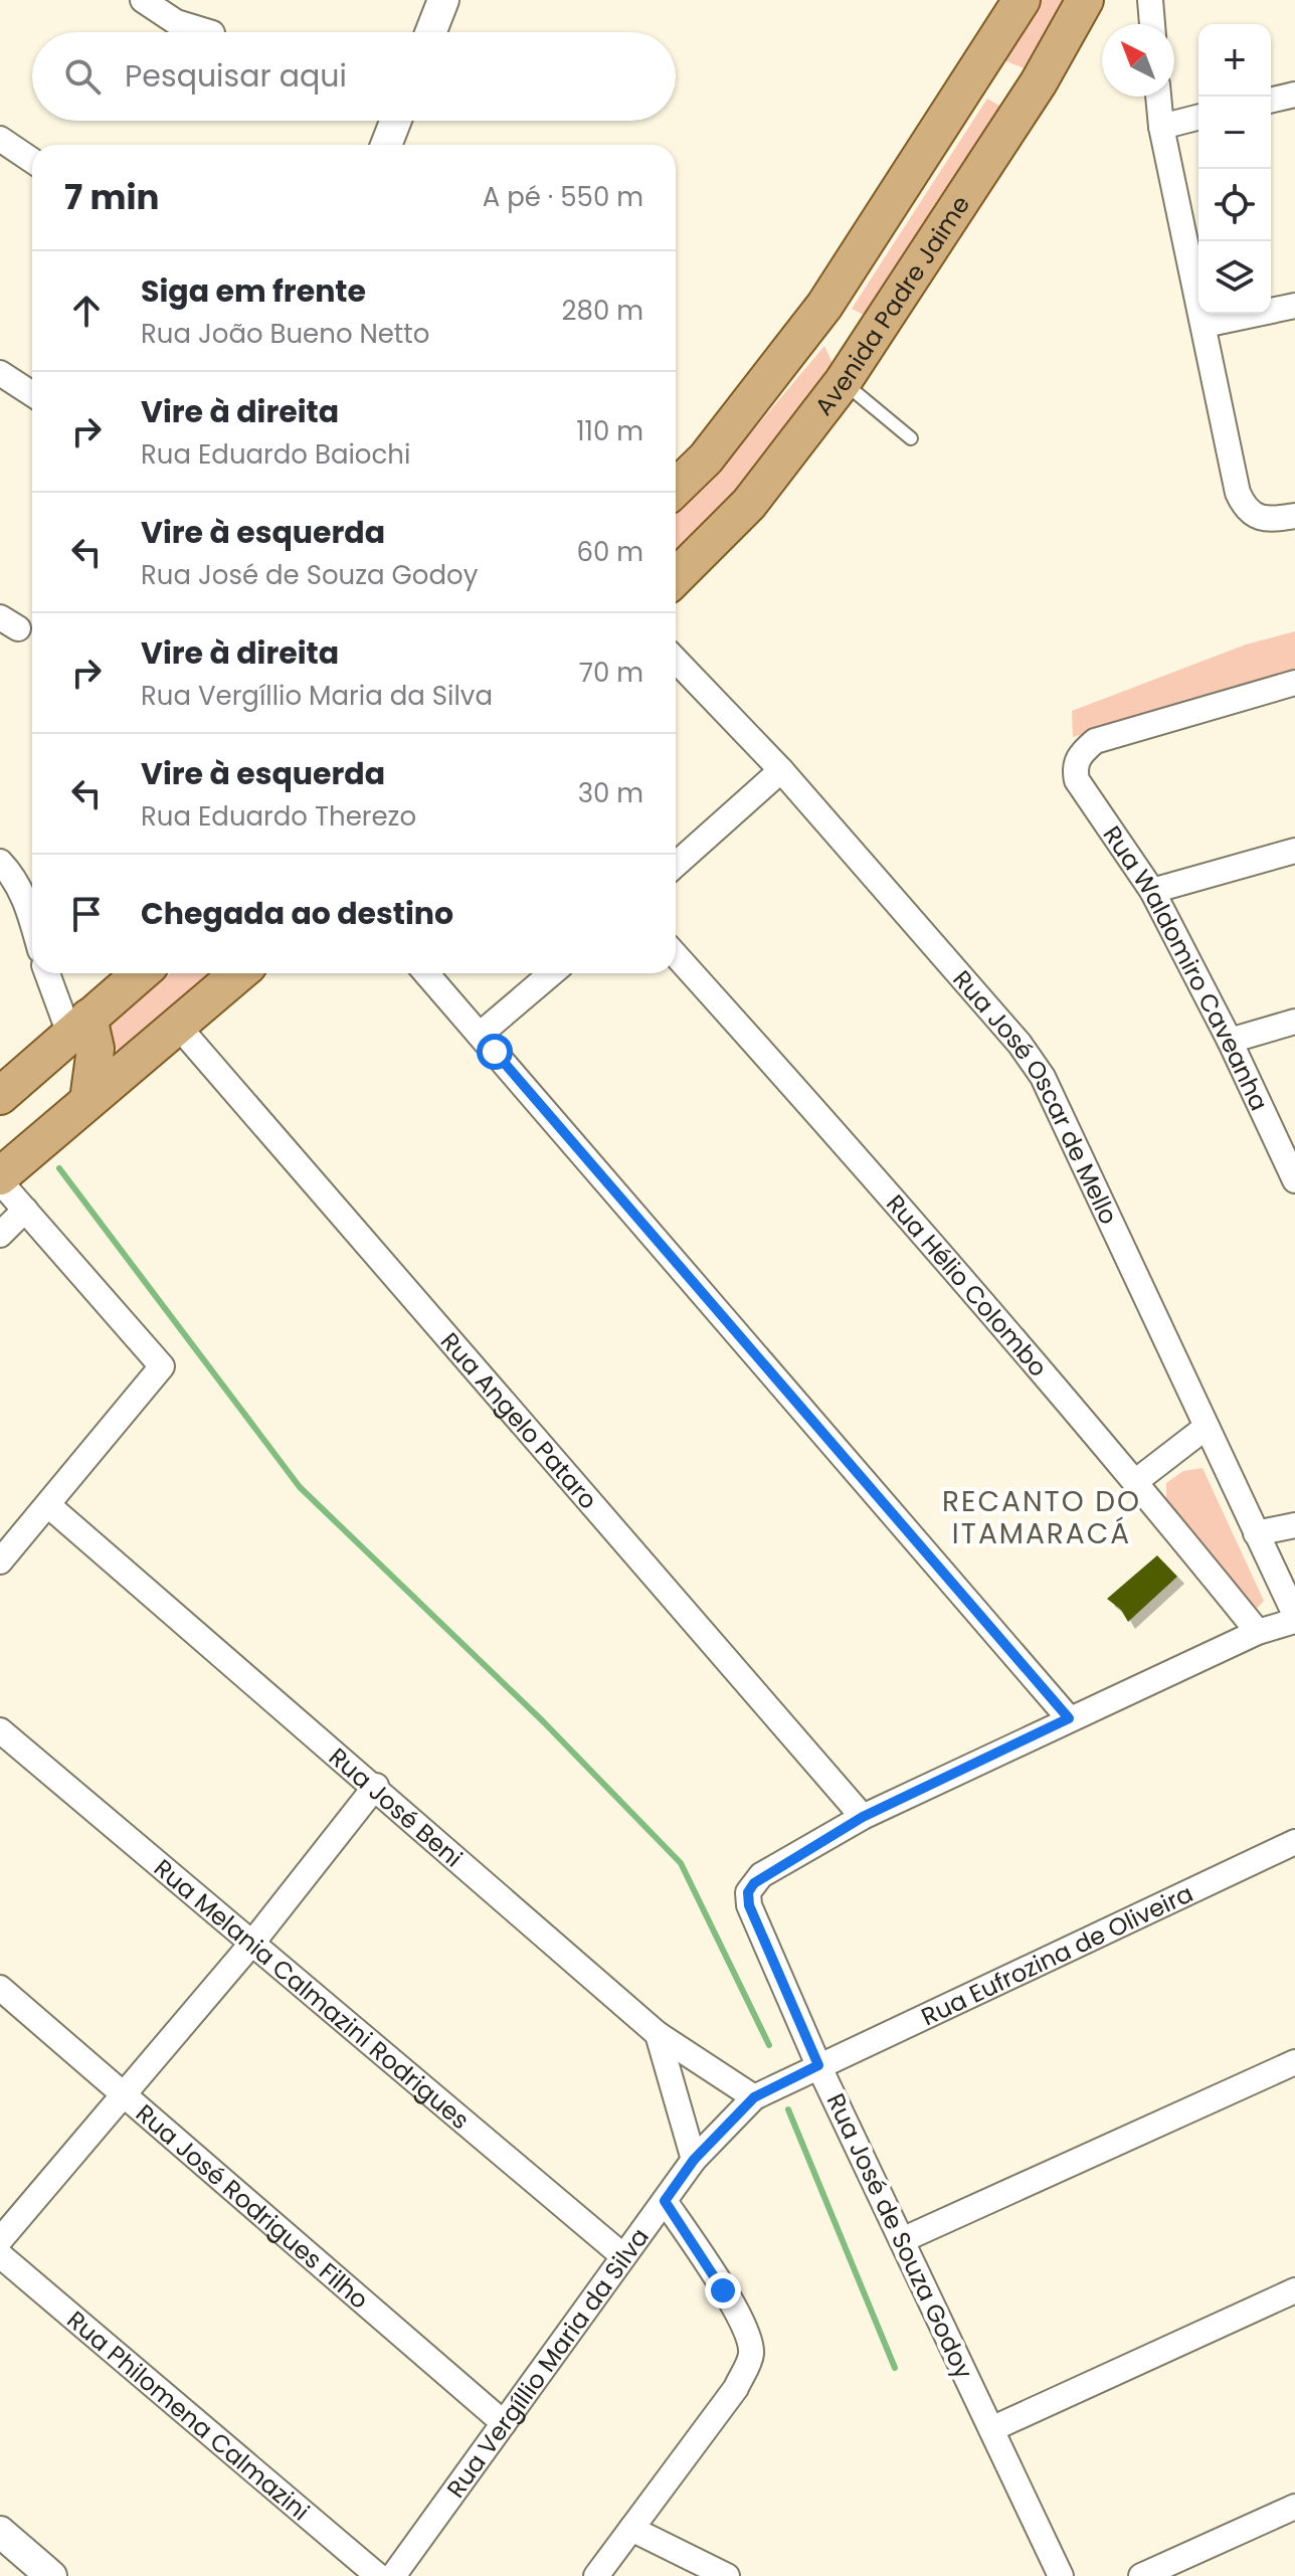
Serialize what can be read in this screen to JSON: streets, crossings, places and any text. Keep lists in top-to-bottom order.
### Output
{
  "streets": {
    "main road": ["Avenida Padre Jaime"],
    "street": [
      "Rua Waldomiro Caveanha",
      "Rua José Oscar de Mello",
      "Rua Hélio Colombo",
      "Rua Angelo Pataro",
      "Rua José Beni",
      "Rua Eufrozina de Oliveira",
      "Rua Melania Calmazini Rodrigues",
      "Rua José Rodrigues Filho",
      "Rua José de Souza Godoy",
      "Rua Vergíllio Maria da Silva",
      "Rua Philomena Calmazini"
    ]
  },
  "crossings": [
    ["Rua Angelo Pataro", "Rua José de Souza Godoy"],
    ["Rua José Beni", "Rua Vergíllio Maria da Silva"],
    ["Rua Eufrozina de Oliveira", "Rua José de Souza Godoy"],
    ["Rua Eufrozina de Oliveira", "Rua Vergíllio Maria da Silva"],
    ["Rua Melania Calmazini Rodrigues", "Rua Vergíllio Maria da Silva"],
    ["Rua José Rodrigues Filho", "Rua Vergíllio Maria da Silva"],
    ["Rua José de Souza Godoy", "Rua Vergíllio Maria da Silva"]
  ],
  "districts": ["RECANTO DO ITAMARACÁ"],
  "north": "top left",
  "page": {
    "map_buttons": ["+", "−"],
    "search": "Pesquisar aqui",
    "heading": ["7 min", "A pé · 550 m"],
    "list": [
      ["Siga em frente", "Rua João Bueno Netto", "280 m"],
      ["Vire à direita", "Rua Eduardo Baiochi", "110 m"],
      ["Vire à esquerda", "Rua José de Souza Godoy", "60 m"],
      ["Vire à direita", "Rua Vergíllio Maria da Silva", "70 m"],
      ["Vire à esquerda", "Rua Eduardo Therezo", "30 m"],
      "Chegada ao destino"
    ]
  }
}
